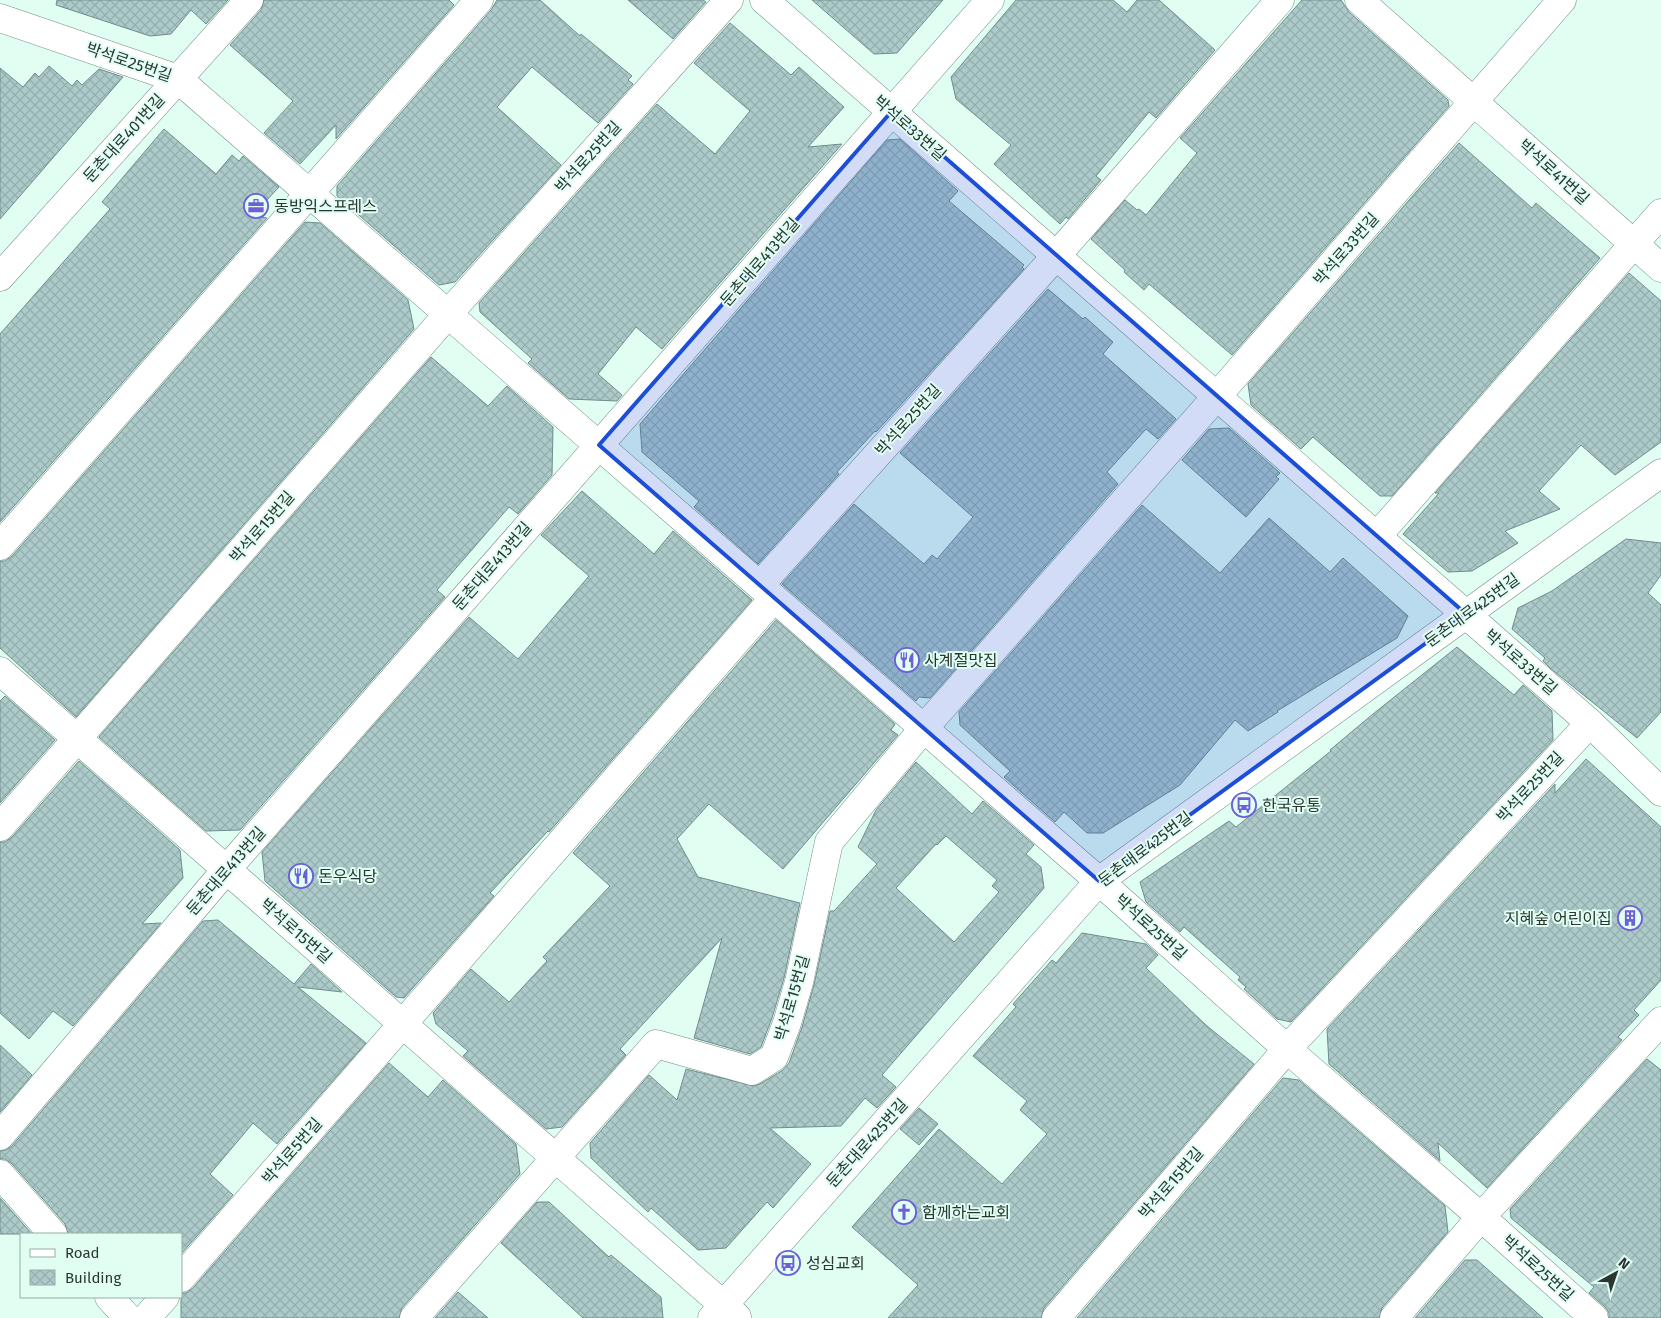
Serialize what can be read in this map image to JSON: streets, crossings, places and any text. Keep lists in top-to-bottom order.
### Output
{
  "streets": {
    "street": [
      "박석로25번길",
      "박석로33번길",
      "둔촌대로401번길",
      "박석로41번길",
      "둔촌대로413번길",
      "박석로15번길",
      "둔촌대로425번길",
      "박석로5번길"
    ]
  },
  "crossings": [
    ["박석로25번길", "박석로33번길"],
    ["박석로25번길", "둔촌대로401번길"],
    ["박석로25번길", "둔촌대로413번길"],
    ["박석로25번길", "박석로15번길"],
    ["박석로25번길", "둔촌대로425번길"],
    ["박석로33번길", "박석로41번길"],
    ["박석로33번길", "둔촌대로413번길"],
    ["박석로33번길", "둔촌대로425번길"],
    ["둔촌대로413번길", "박석로15번길"],
    ["박석로15번길", "둔촌대로425번길"],
    ["박석로15번길", "박석로5번길"]
  ],
  "places": {
    "office": ["동방익스프레스"],
    "restaurant": ["사계절맛집", "돈우식당"],
    "bus stop": ["한국유통", "성심교회"],
    "building": ["지혜숲 어린이집"],
    "church": ["함께하는교회"]
  },
  "legend": ["Road", "Building"],
  "north": "top right"
}
